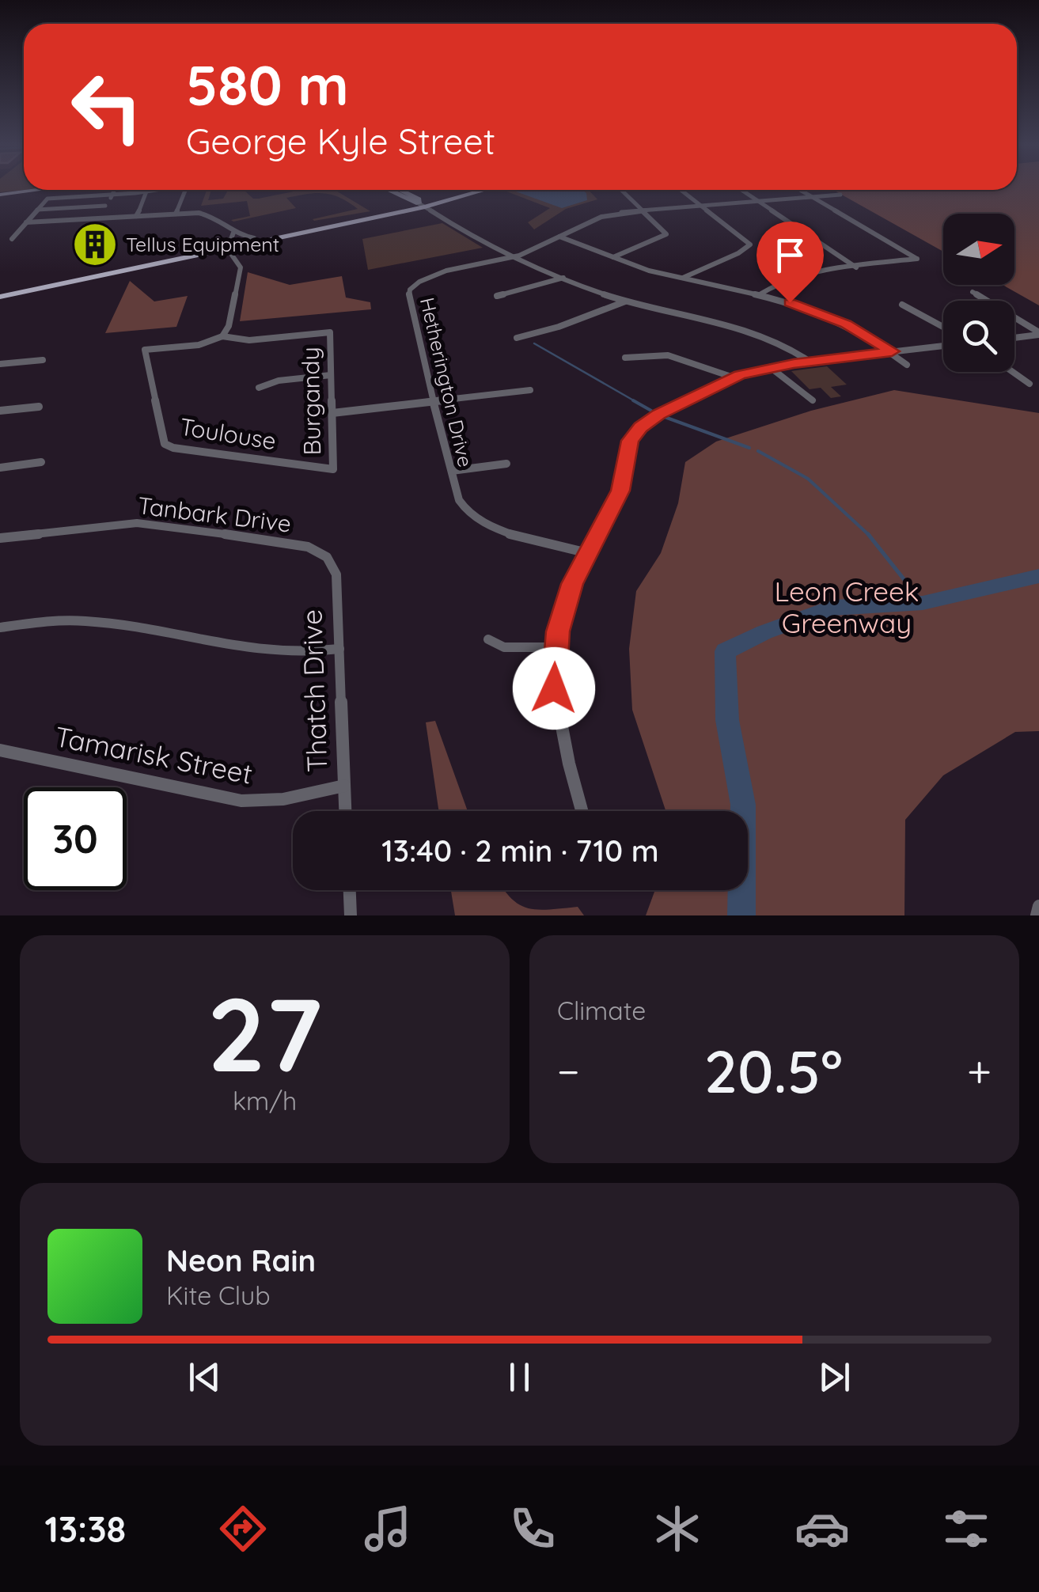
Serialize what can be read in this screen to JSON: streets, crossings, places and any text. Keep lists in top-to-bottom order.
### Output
{
  "streets": {
    "street": [
      "Hetherington Drive",
      "Burgandy",
      "Toulouse",
      "Tanbark Drive",
      "Thatch Drive",
      "Tamarisk Street"
    ]
  },
  "crossings": [
    ["Burgandy", "Toulouse"],
    ["Tanbark Drive", "Thatch Drive"],
    ["Thatch Drive", "Tamarisk Street"]
  ],
  "parks": ["Leon Creek Greenway"],
  "places": {
    "building": ["Tellus Equipment"]
  },
  "north": "right",
  "page": {
    "turn": ["580 m", "George Kyle Street"],
    "limit": "30",
    "trip": "13:40 · 2 min · 710 m",
    "tile": [
      ["27", "km/h"],
      "Climate"
    ],
    "heat": ["−", "20.5°", "+"],
    "song": ["Neon Rain", "Kite Club"],
    "tabs": "13:38"
  }
}
